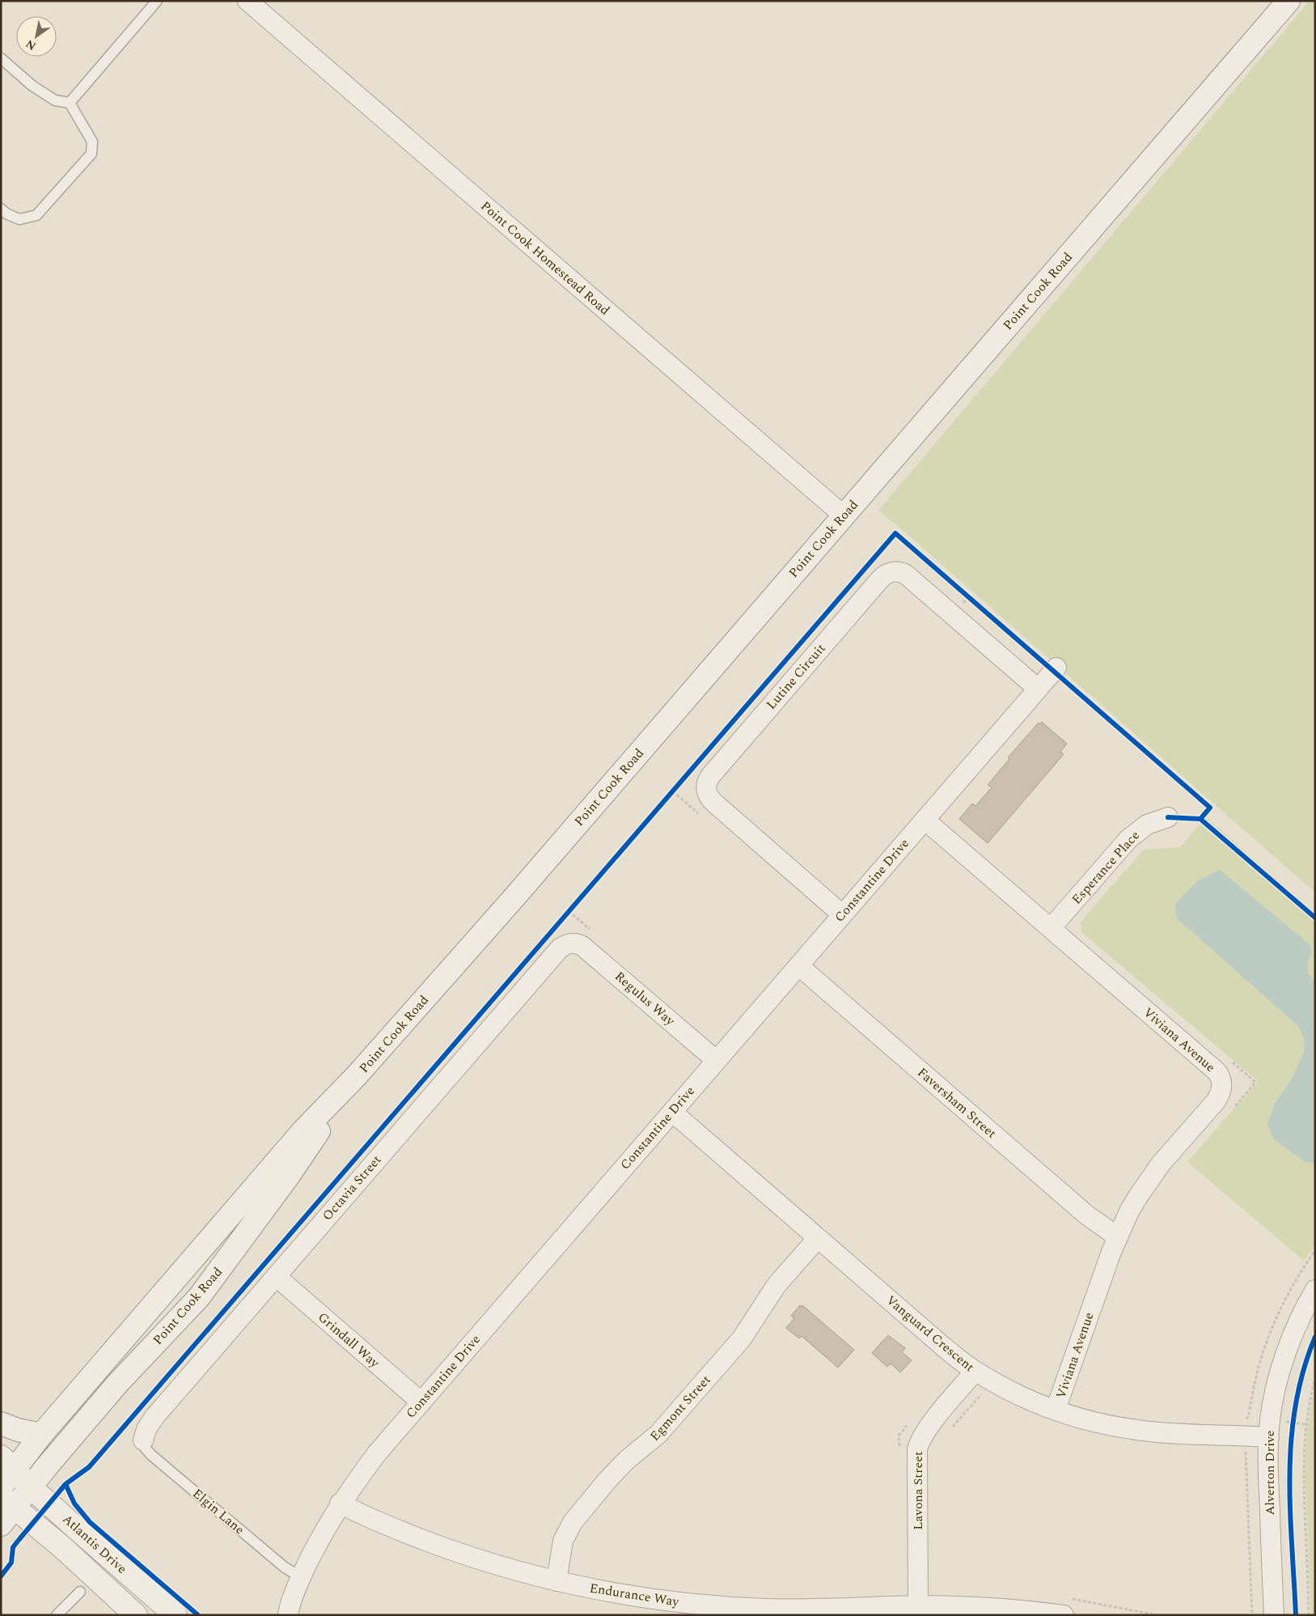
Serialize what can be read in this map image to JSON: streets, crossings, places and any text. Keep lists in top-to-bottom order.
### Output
{
  "streets": {
    "main road": ["Point Cook Road", "Atlantis Drive"],
    "street": [
      "Point Cook Homestead Road",
      "Lutine Circuit",
      "Esperance Place",
      "Constantine Drive",
      "Regulus Way",
      "Viviana Avenue",
      "Faversham Street",
      "Octavia Street",
      "Vanguard Crescent",
      "Grindall Way",
      "Egmont Street",
      "Alverton Drive",
      "Lavona Street",
      "Endurance Way"
    ],
    "lane": ["Elgin Lane"]
  },
  "crossings": [
    ["Point Cook Homestead Road", "Point Cook Road"],
    ["Point Cook Road", "Atlantis Drive"],
    ["Lutine Circuit", "Constantine Drive"],
    ["Esperance Place", "Viviana Avenue"],
    ["Constantine Drive", "Regulus Way"],
    ["Constantine Drive", "Viviana Avenue"],
    ["Constantine Drive", "Faversham Street"],
    ["Constantine Drive", "Vanguard Crescent"],
    ["Constantine Drive", "Grindall Way"],
    ["Constantine Drive", "Elgin Lane"],
    ["Constantine Drive", "Endurance Way"],
    ["Regulus Way", "Octavia Street"],
    ["Viviana Avenue", "Faversham Street"],
    ["Viviana Avenue", "Vanguard Crescent"],
    ["Octavia Street", "Grindall Way"],
    ["Octavia Street", "Elgin Lane"],
    ["Vanguard Crescent", "Egmont Street"],
    ["Vanguard Crescent", "Alverton Drive"],
    ["Vanguard Crescent", "Lavona Street"],
    ["Egmont Street", "Endurance Way"],
    ["Lavona Street", "Endurance Way"]
  ],
  "north": "bottom left"
}
